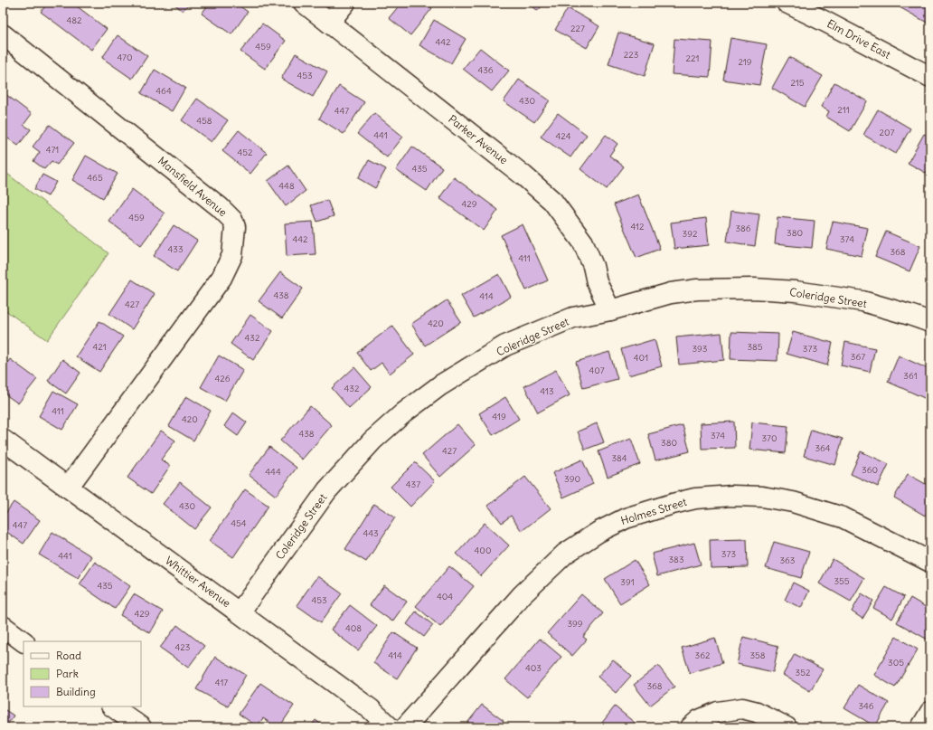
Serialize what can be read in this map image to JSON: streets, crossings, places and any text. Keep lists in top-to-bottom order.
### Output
{
  "streets": {
    "street": [
      "Elm Drive East",
      "Parker Avenue",
      "Mansfield Avenue",
      "Coleridge Street",
      "Holmes Street",
      "Whittier Avenue"
    ]
  },
  "crossings": [
    ["Parker Avenue", "Coleridge Street"],
    ["Mansfield Avenue", "Whittier Avenue"],
    ["Coleridge Street", "Whittier Avenue"]
  ],
  "house_numbers": [
    "482",
    "227",
    "442",
    "459",
    "223",
    "470",
    "221",
    "219",
    "436",
    "453",
    "215",
    "464",
    "430",
    "211",
    "447",
    "458",
    "207",
    "441",
    "424",
    "471",
    "452",
    "435",
    "465",
    "448",
    "429",
    "459",
    "412",
    "386",
    "380",
    "392",
    "442",
    "374",
    "433",
    "368",
    "411",
    "438",
    "414",
    "427",
    "420",
    "432",
    "421",
    "385",
    "393",
    "373",
    "367",
    "401",
    "407",
    "361",
    "426",
    "432",
    "413",
    "411",
    "419",
    "420",
    "438",
    "374",
    "370",
    "380",
    "364",
    "427",
    "384",
    "360",
    "444",
    "390",
    "437",
    "430",
    "454",
    "447",
    "443",
    "400",
    "373",
    "441",
    "383",
    "363",
    "355",
    "391",
    "435",
    "404",
    "453",
    "429",
    "399",
    "408",
    "423",
    "414",
    "362",
    "358",
    "305",
    "403",
    "352",
    "417",
    "368",
    "346"
  ],
  "legend": ["Road", "Park", "Building"]
}
